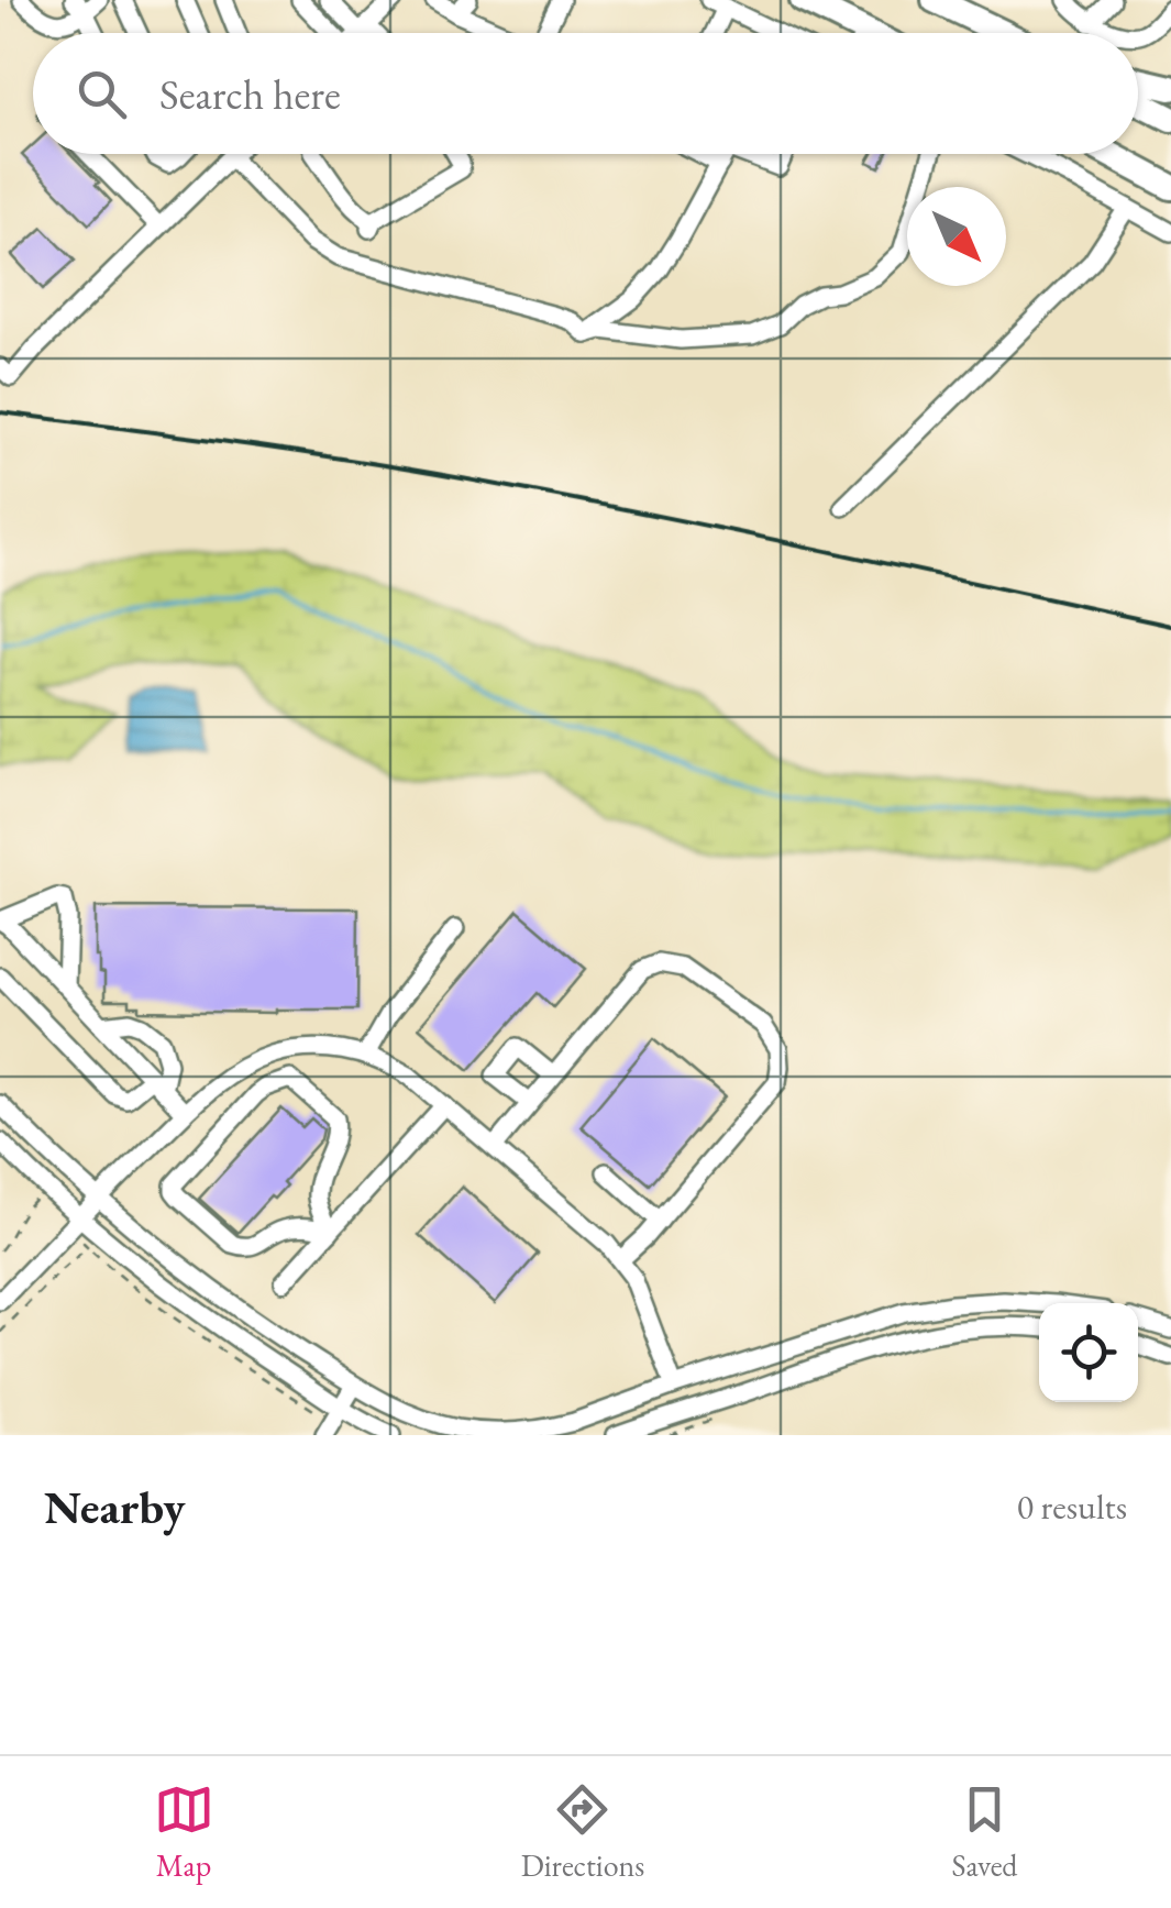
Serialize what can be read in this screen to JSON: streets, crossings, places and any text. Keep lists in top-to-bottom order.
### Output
{
  "north": "bottom right",
  "page": {
    "search": "Search here",
    "heading": ["Nearby", "0 results"],
    "nav": ["Map", "Directions", "Saved"]
  }
}
